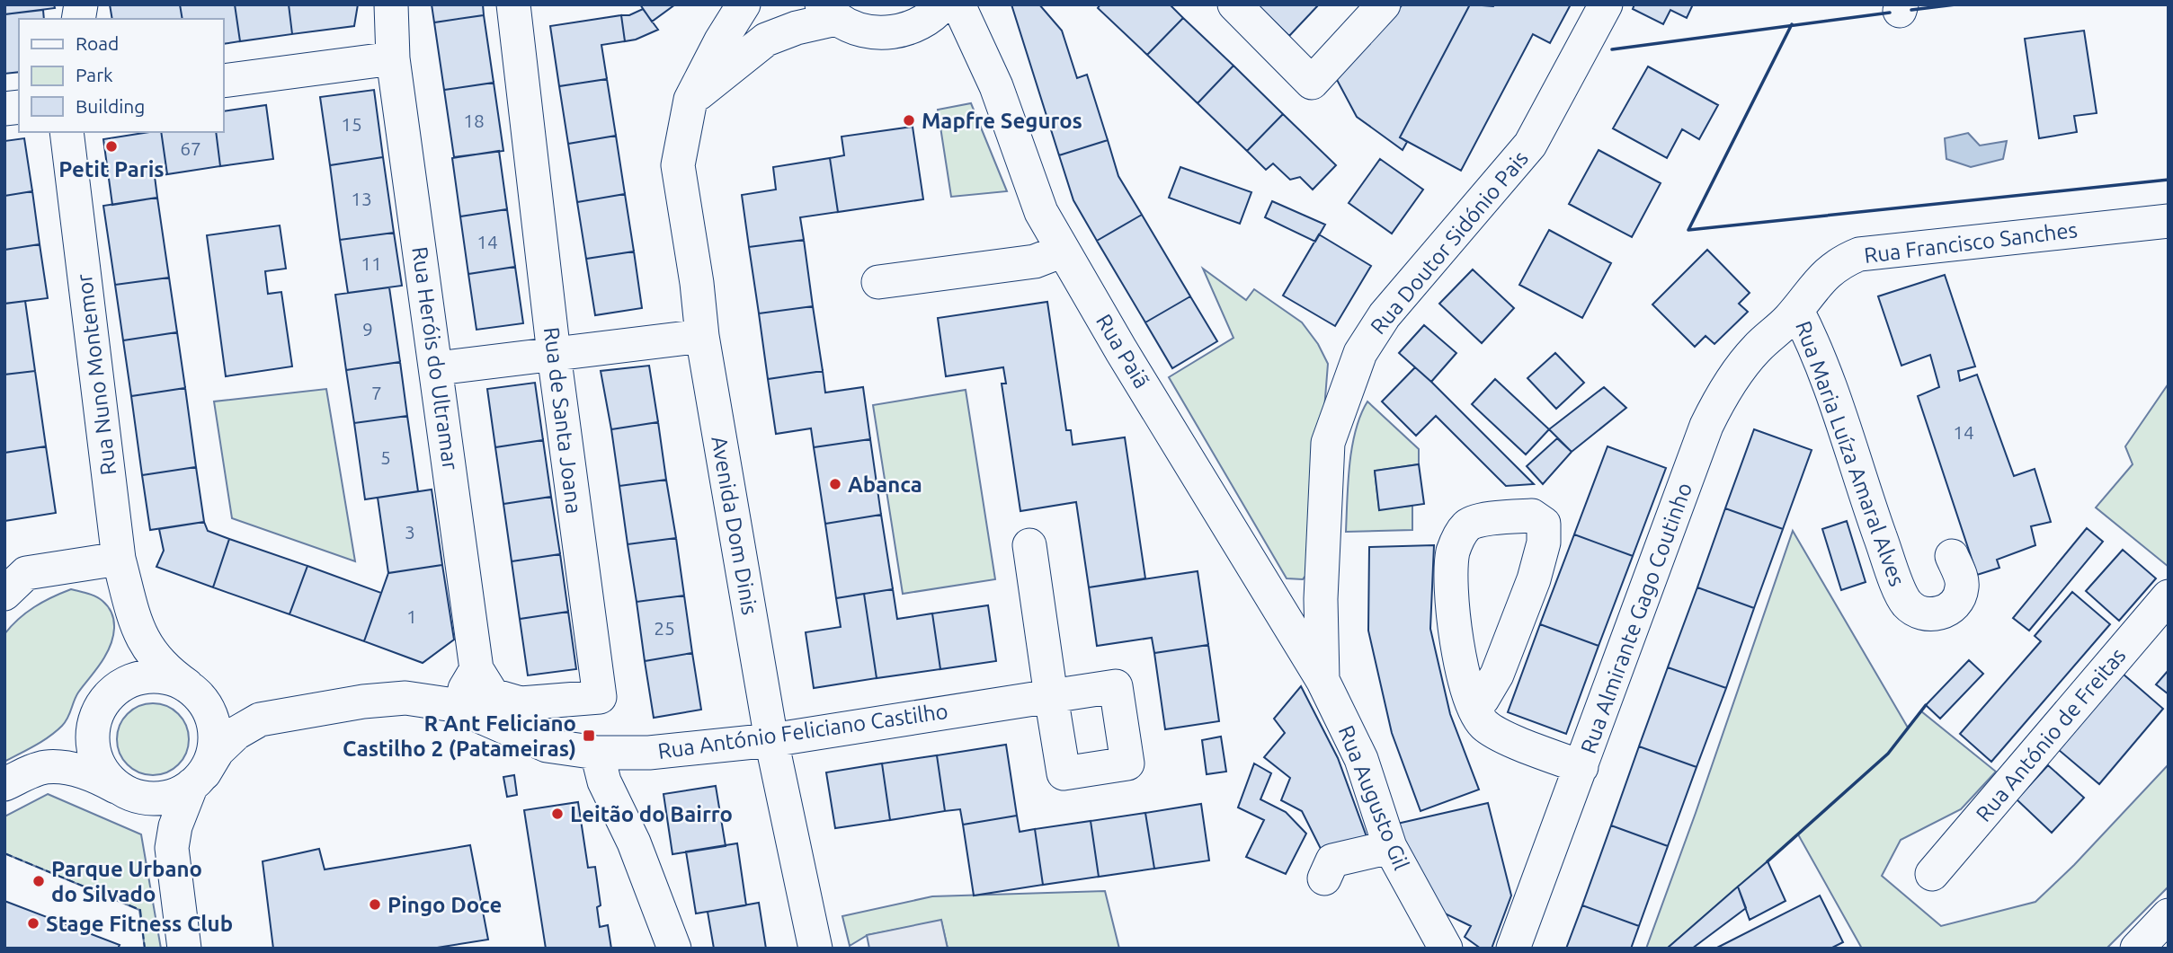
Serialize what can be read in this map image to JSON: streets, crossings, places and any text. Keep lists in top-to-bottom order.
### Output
{
  "streets": {
    "street": [
      "Rua Doutor Sidónio Pais",
      "Rua Francisco Sanches",
      "Rua Paiã",
      "Rua Heróis do Ultramar",
      "Rua Nuno Montemor",
      "Rua de Santa Joana",
      "Rua Maria Luíza Amaral Alves",
      "Avenida Dom Dinis",
      "Rua Almirante Gago Coutinho",
      "Rua António Feliciano Castilho",
      "Rua António de Freitas",
      "Rua Augusto Gil"
    ]
  },
  "crossings": [
    ["Rua Doutor Sidónio Pais", "Rua Paiã"],
    ["Rua Doutor Sidónio Pais", "Rua Augusto Gil"],
    ["Rua Francisco Sanches", "Rua Maria Luíza Amaral Alves"],
    ["Rua Francisco Sanches", "Rua Almirante Gago Coutinho"],
    ["Rua Paiã", "Rua Augusto Gil"],
    ["Rua Heróis do Ultramar", "Rua de Santa Joana"],
    ["Rua Maria Luíza Amaral Alves", "Rua Almirante Gago Coutinho"],
    ["Avenida Dom Dinis", "Rua António Feliciano Castilho"]
  ],
  "places": {
    "other": [
      "Mapfre Seguros",
      "Petit Paris",
      "Abanca",
      "Leitão do Bairro",
      "Parque Urbano do Silvado",
      "Pingo Doce",
      "Stage Fitness Club"
    ],
    "transit": ["R Ant Feliciano Castilho 2 (Patameiras)"]
  },
  "house_numbers": [
    "18",
    "15",
    "67",
    "13",
    "14",
    "11",
    "9",
    "7",
    "14",
    "5",
    "3",
    "1",
    "25"
  ],
  "legend": ["Road", "Park", "Building"]
}
